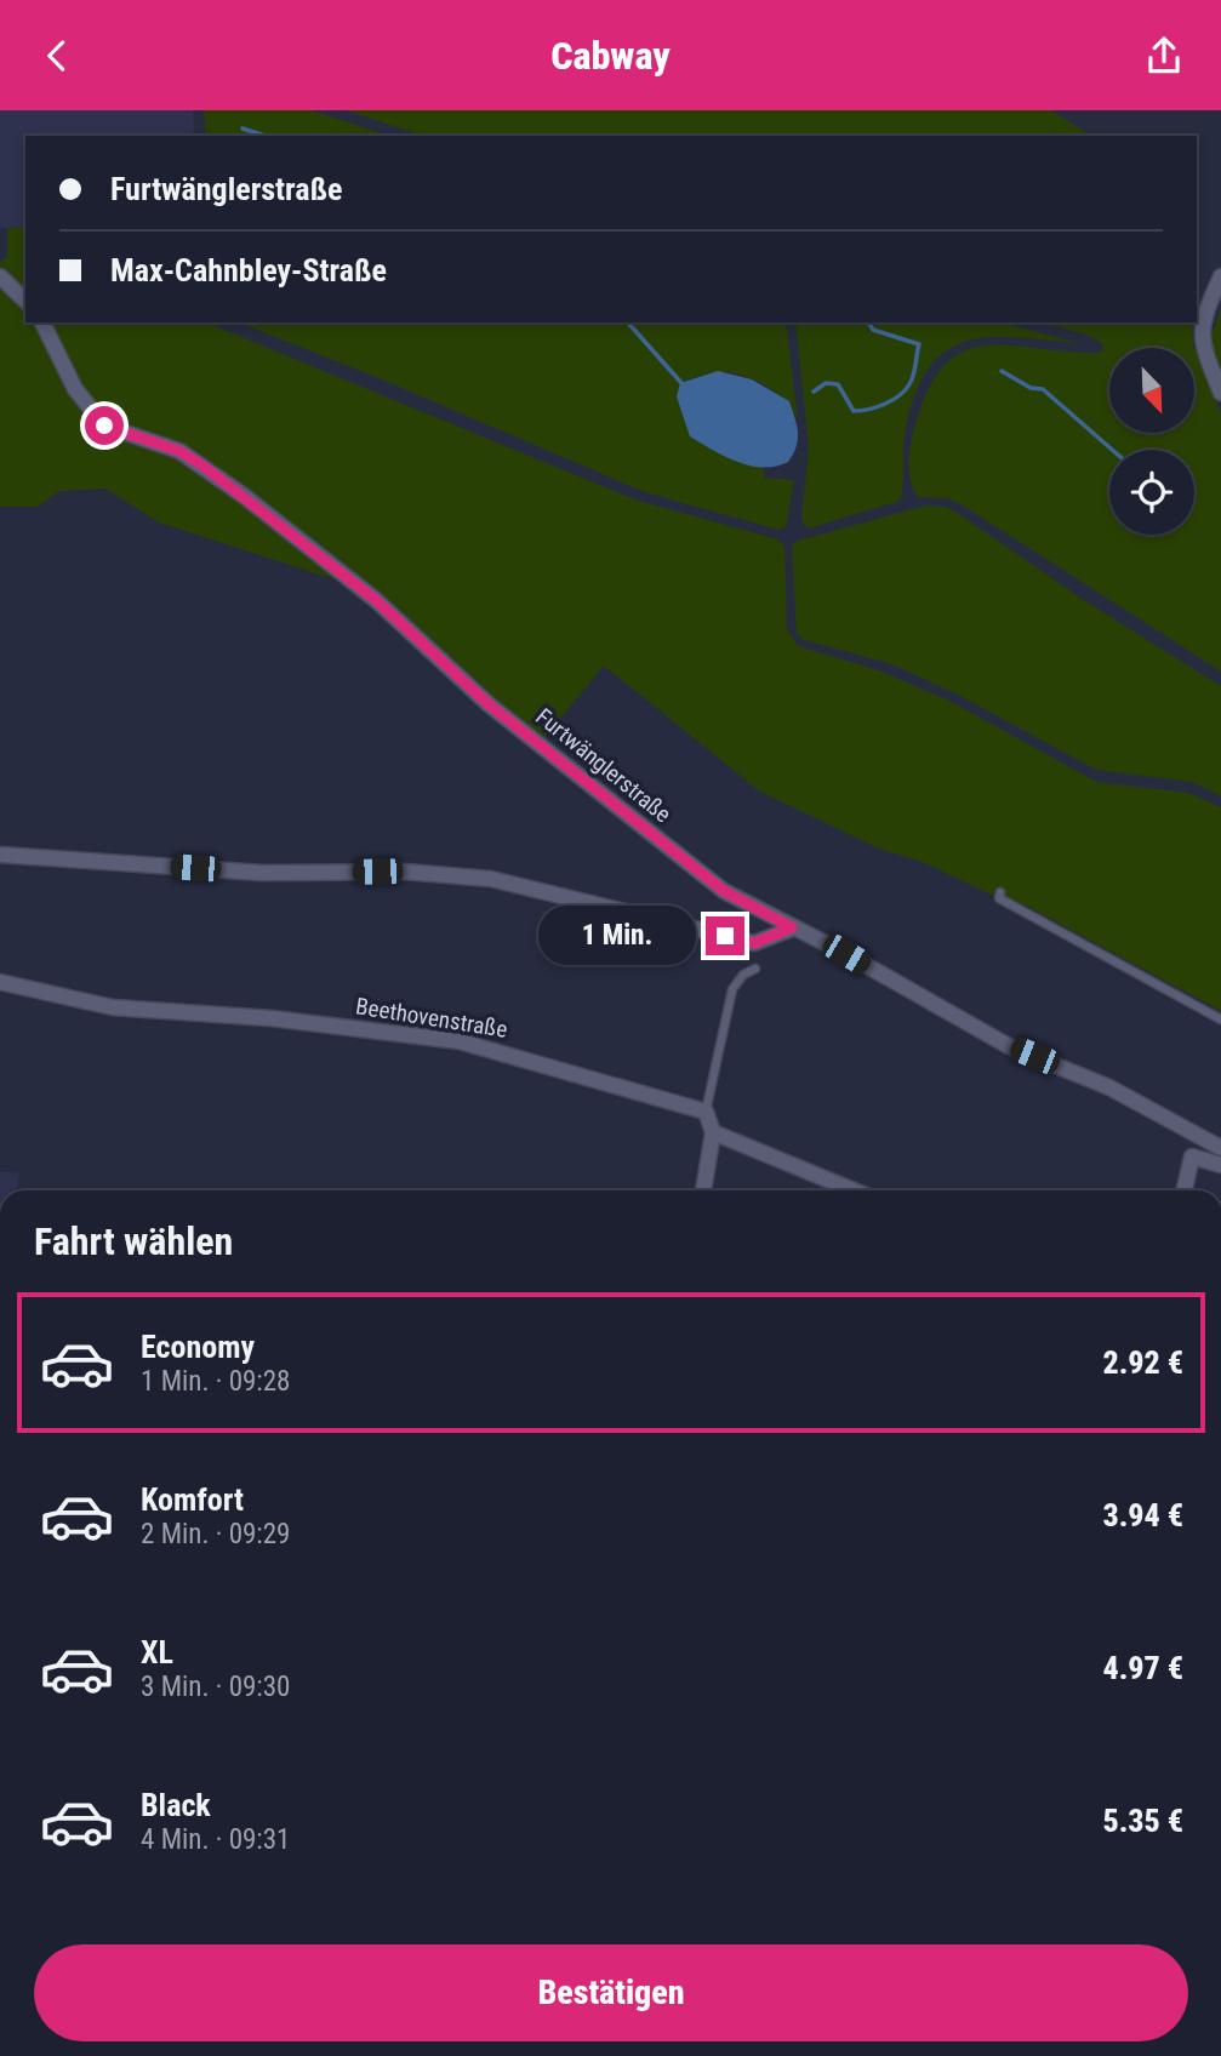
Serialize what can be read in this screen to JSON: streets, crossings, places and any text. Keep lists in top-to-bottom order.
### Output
{
  "streets": {
    "street": ["Furtwänglerstraße", "Beethovenstraße"]
  },
  "north": "bottom right",
  "page": {
    "header": "Cabway",
    "banner": ["Furtwänglerstraße", "Max-Cahnbley-Straße"],
    "bubble": "1 Min.",
    "heading": "Fahrt wählen",
    "list": [
      {
        "name": "Economy",
        "note": "1 Min. · 09:28",
        "value": "2.92 €"
      },
      {
        "name": "Komfort",
        "note": "2 Min. · 09:29",
        "value": "3.94 €"
      },
      {
        "name": "XL",
        "note": "3 Min. · 09:30",
        "value": "4.97 €"
      },
      {
        "name": "Black",
        "note": "4 Min. · 09:31",
        "value": "5.35 €"
      }
    ],
    "buttons": "Bestätigen"
  }
}
